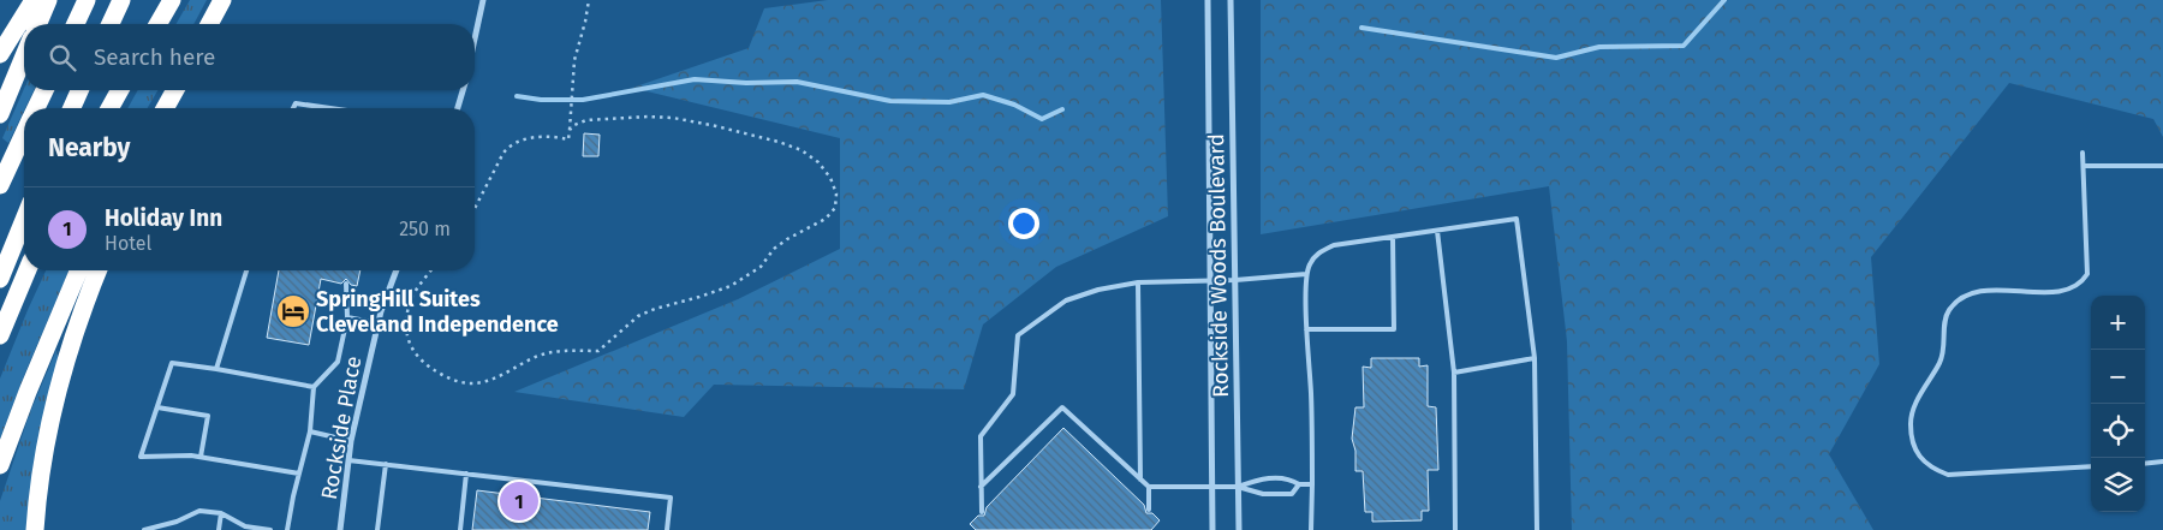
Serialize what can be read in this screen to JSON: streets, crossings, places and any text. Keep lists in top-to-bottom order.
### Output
{
  "streets": {
    "street": ["Rockside Woods Boulevard", "Rockside Place"]
  },
  "places": {
    "hotel": ["SpringHill Suites Cleveland Independence"]
  },
  "page": {
    "search": "Search here",
    "heading": "Nearby",
    "list": [
      {
        "mark": "1",
        "name": "Holiday Inn",
        "note": "Hotel",
        "value": "250 m"
      }
    ],
    "map_buttons": ["+", "−"],
    "pins": "1"
  }
}
